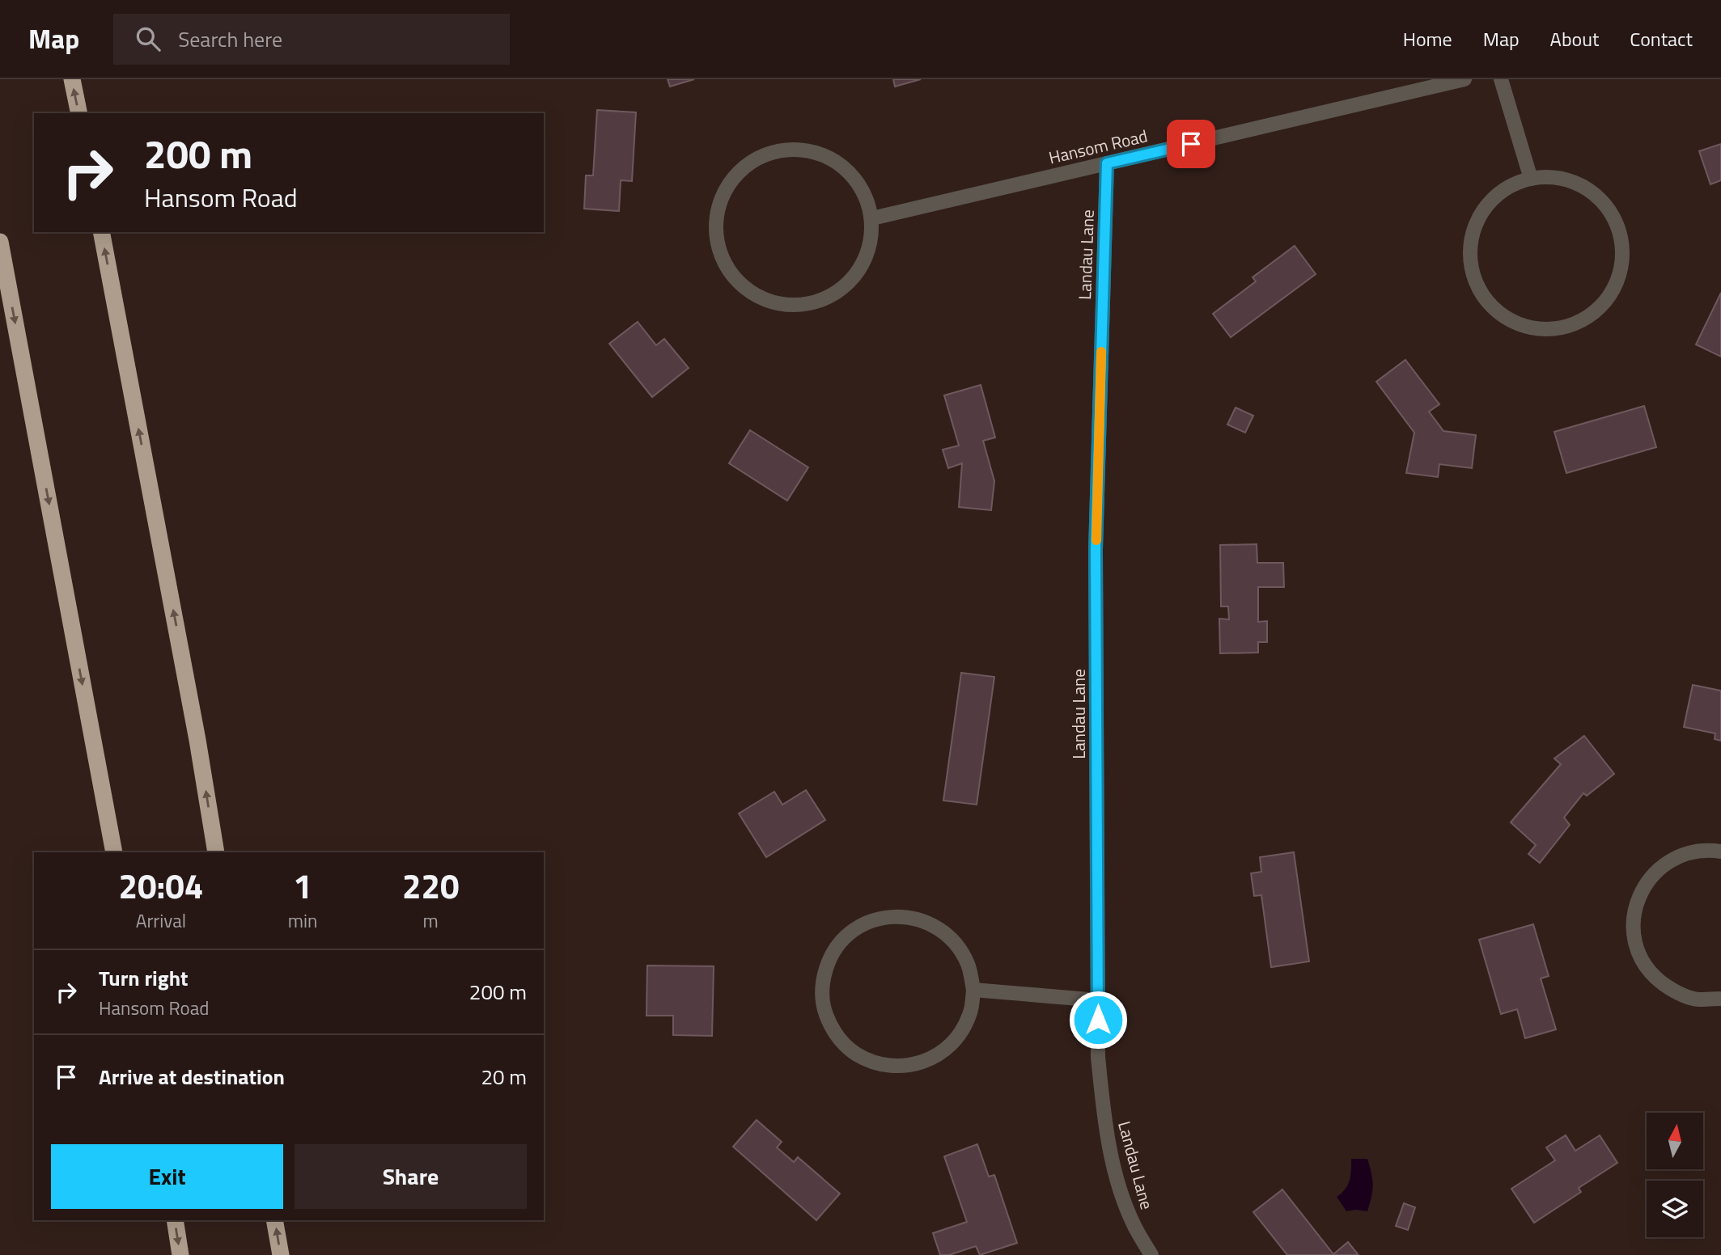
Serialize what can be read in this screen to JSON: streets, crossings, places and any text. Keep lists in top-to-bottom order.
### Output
{
  "streets": {
    "street": ["Hansom Road", "Landau Lane"]
  },
  "crossings": [
    ["Hansom Road", "Landau Lane"]
  ],
  "north": "top",
  "page": {
    "header": "Map",
    "search": "Search here",
    "nav": [
      "Home",
      "Map",
      "About",
      "Contact"
    ],
    "turn": ["200 m", "Hansom Road"],
    "eta": [
      "20:04",
      "Arrival",
      "1",
      "min",
      "220",
      "m"
    ],
    "list": [
      {
        "name": "Turn right",
        "note": "Hansom Road",
        "value": "200 m"
      },
      {
        "name": "Arrive at destination",
        "value": "20 m"
      }
    ],
    "buttons": ["Exit", "Share"]
  }
}
